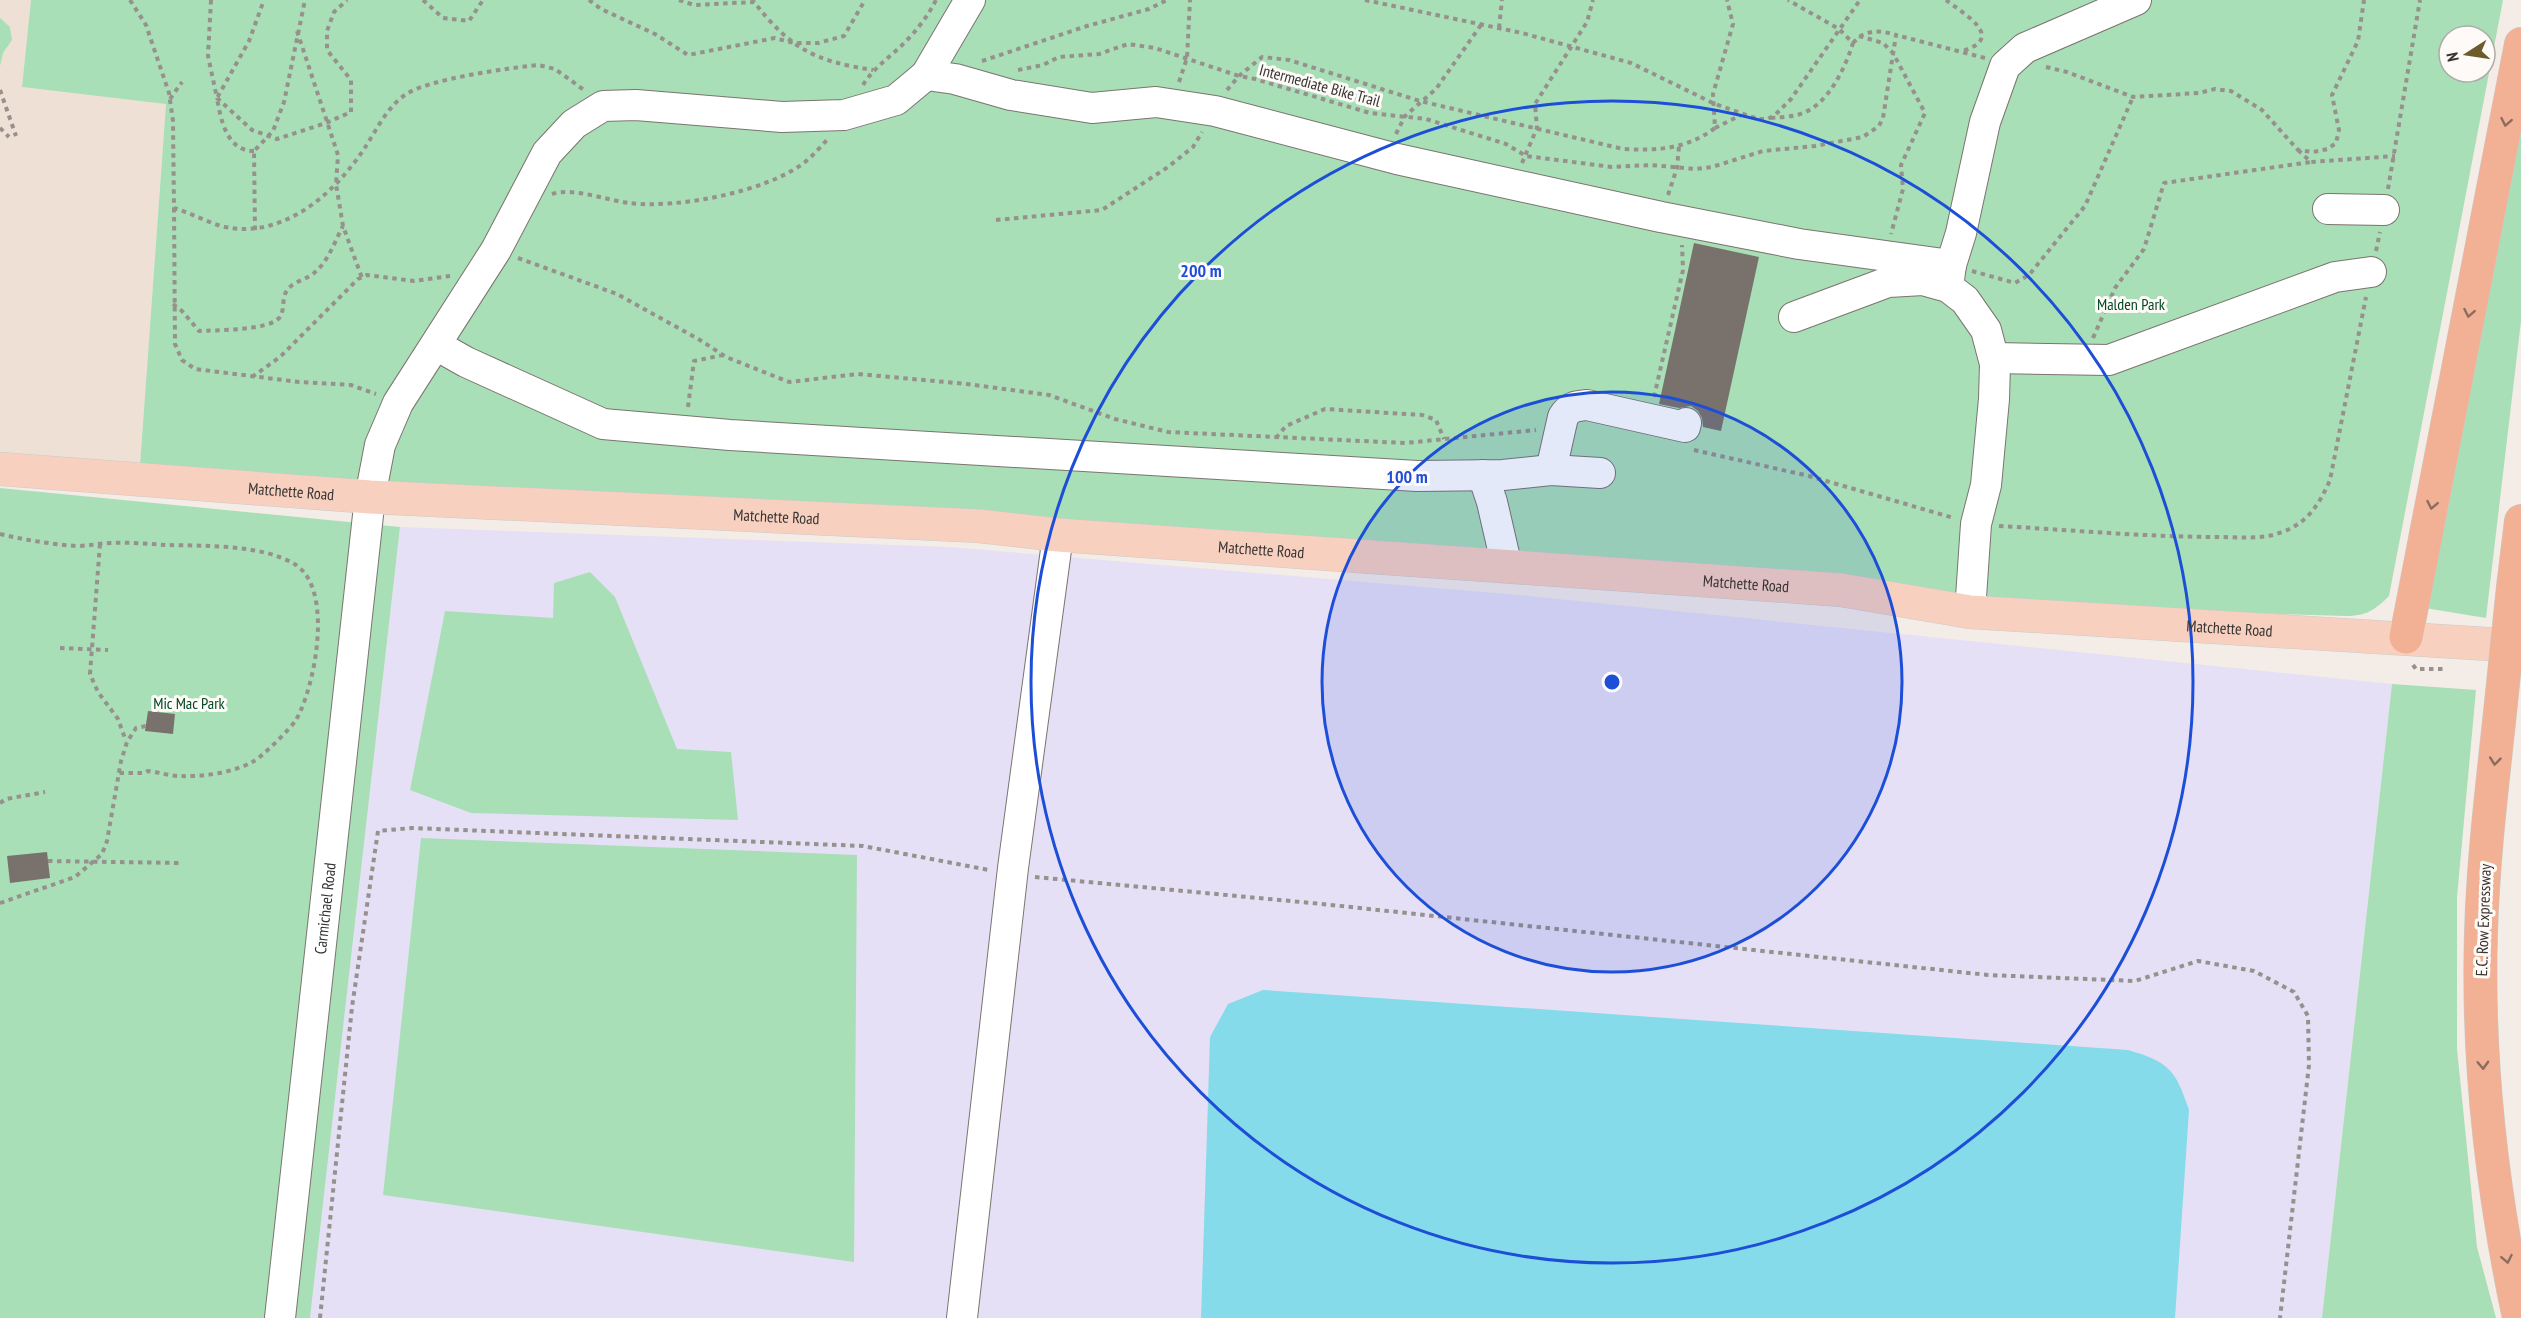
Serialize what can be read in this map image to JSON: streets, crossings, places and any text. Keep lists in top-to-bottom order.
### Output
{
  "streets": {
    "highway": ["E.C. Row Expressway"],
    "main road": ["Matchette Road"],
    "lane": ["Carmichael Road"],
    "path": ["Intermediate Bike Trail"]
  },
  "crossings": [
    ["Matchette Road", "Carmichael Road"]
  ],
  "one_way": ["E.C. Row Expressway"],
  "parks": ["Malden Park", "Mic Mac Park"],
  "north": "left",
  "rings": ["200 m", "100 m"]
}
